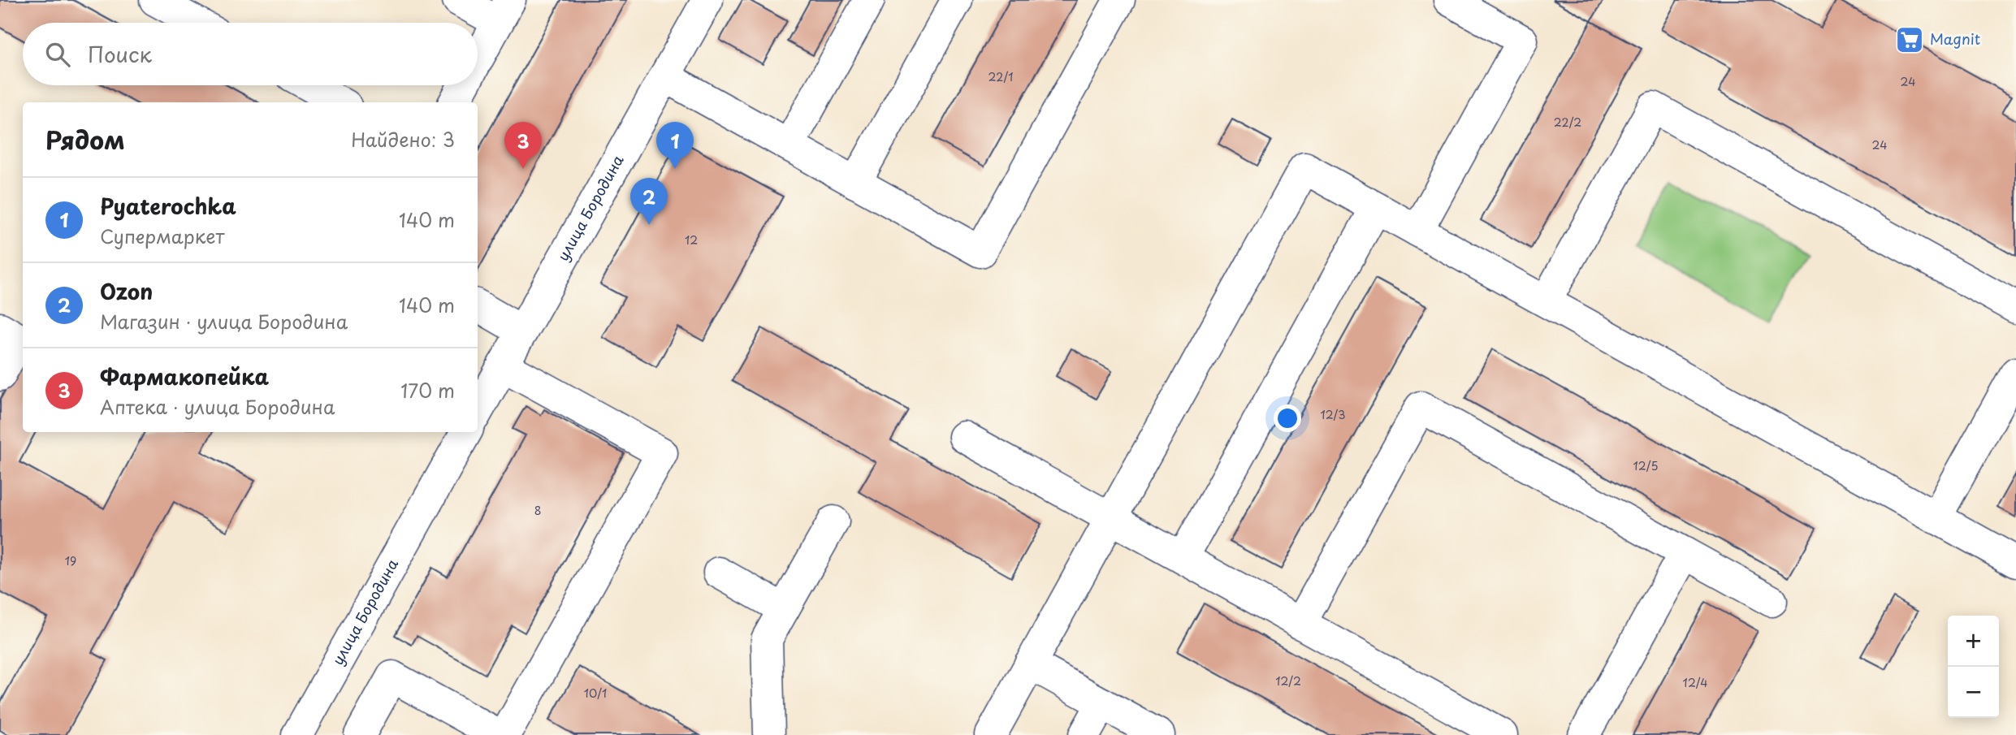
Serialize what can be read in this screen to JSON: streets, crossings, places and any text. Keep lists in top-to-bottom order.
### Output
{
  "streets": {
    "street": ["улица Бородина"]
  },
  "places": {
    "supermarket": ["Magnit"]
  },
  "house_numbers": [
    "22/1",
    "24",
    "22/2",
    "24",
    "12",
    "12/3",
    "12/5",
    "8",
    "19",
    "12/2",
    "12/4",
    "10/1"
  ],
  "page": {
    "search": "Поиск",
    "heading": ["Рядом", "Найдено: 3"],
    "pins": ["1", "3", "2"],
    "list": [
      {
        "mark": "1",
        "name": "Pyaterochka",
        "note": "Супермаркет",
        "value": "140 m"
      },
      {
        "mark": "2",
        "name": "Ozon",
        "note": "Магазин · улица Бородина",
        "value": "140 m"
      },
      {
        "mark": "3",
        "name": "Фармакопейка",
        "note": "Аптека · улица Бородина",
        "value": "170 m"
      }
    ],
    "map_buttons": ["+", "−"]
  }
}
